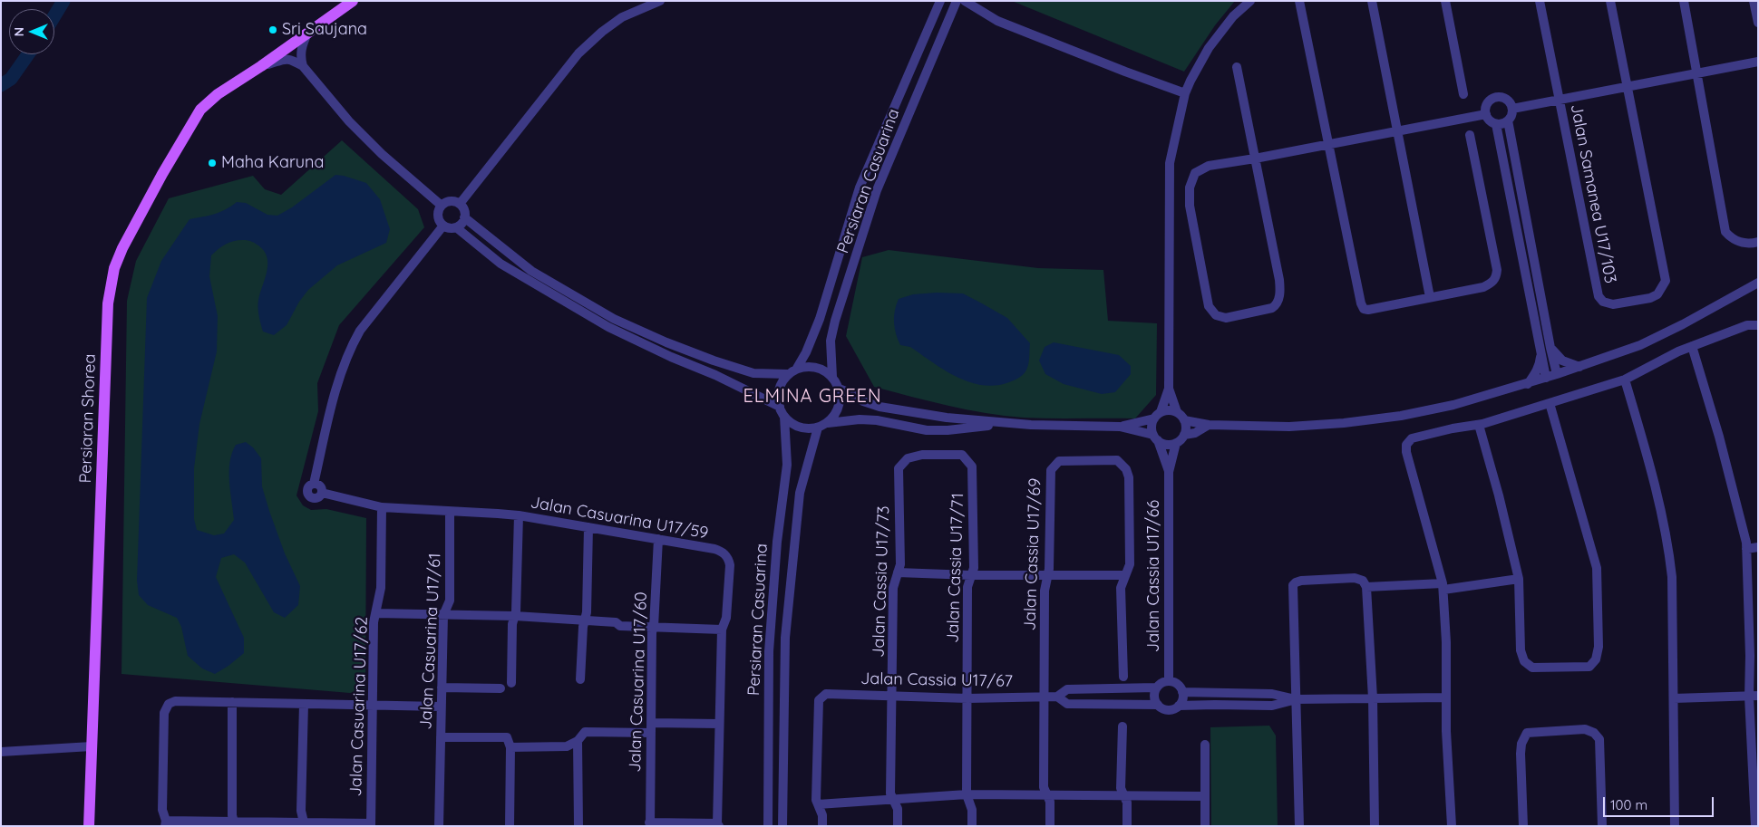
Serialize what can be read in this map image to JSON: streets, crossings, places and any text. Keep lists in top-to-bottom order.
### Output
{
  "streets": {
    "main road": ["Persiaran Shorea"],
    "street": [
      "Persiaran Casuarina",
      "Jalan Samanea U17/103",
      "Jalan Casuarina U17/59",
      "Jalan Cassia U17/69",
      "Jalan Cassia U17/71",
      "Jalan Cassia U17/66",
      "Jalan Cassia U17/73",
      "Jalan Casuarina U17/61",
      "Jalan Cassia U17/67",
      "Jalan Casuarina U17/60",
      "Jalan Casuarina U17/62"
    ]
  },
  "crossings": [
    ["Jalan Casuarina U17/59", "Jalan Casuarina U17/61"],
    ["Jalan Casuarina U17/59", "Jalan Casuarina U17/60"],
    ["Jalan Casuarina U17/59", "Jalan Casuarina U17/62"],
    ["Jalan Cassia U17/69", "Jalan Cassia U17/67"],
    ["Jalan Cassia U17/71", "Jalan Cassia U17/73"],
    ["Jalan Cassia U17/71", "Jalan Cassia U17/67"],
    ["Jalan Cassia U17/66", "Jalan Cassia U17/67"],
    ["Jalan Cassia U17/73", "Jalan Cassia U17/67"]
  ],
  "districts": ["ELMINA GREEN"],
  "places": ["Sri Saujana", "Maha Karuna"],
  "scale_bar": "100 m",
  "north": "left"
}
